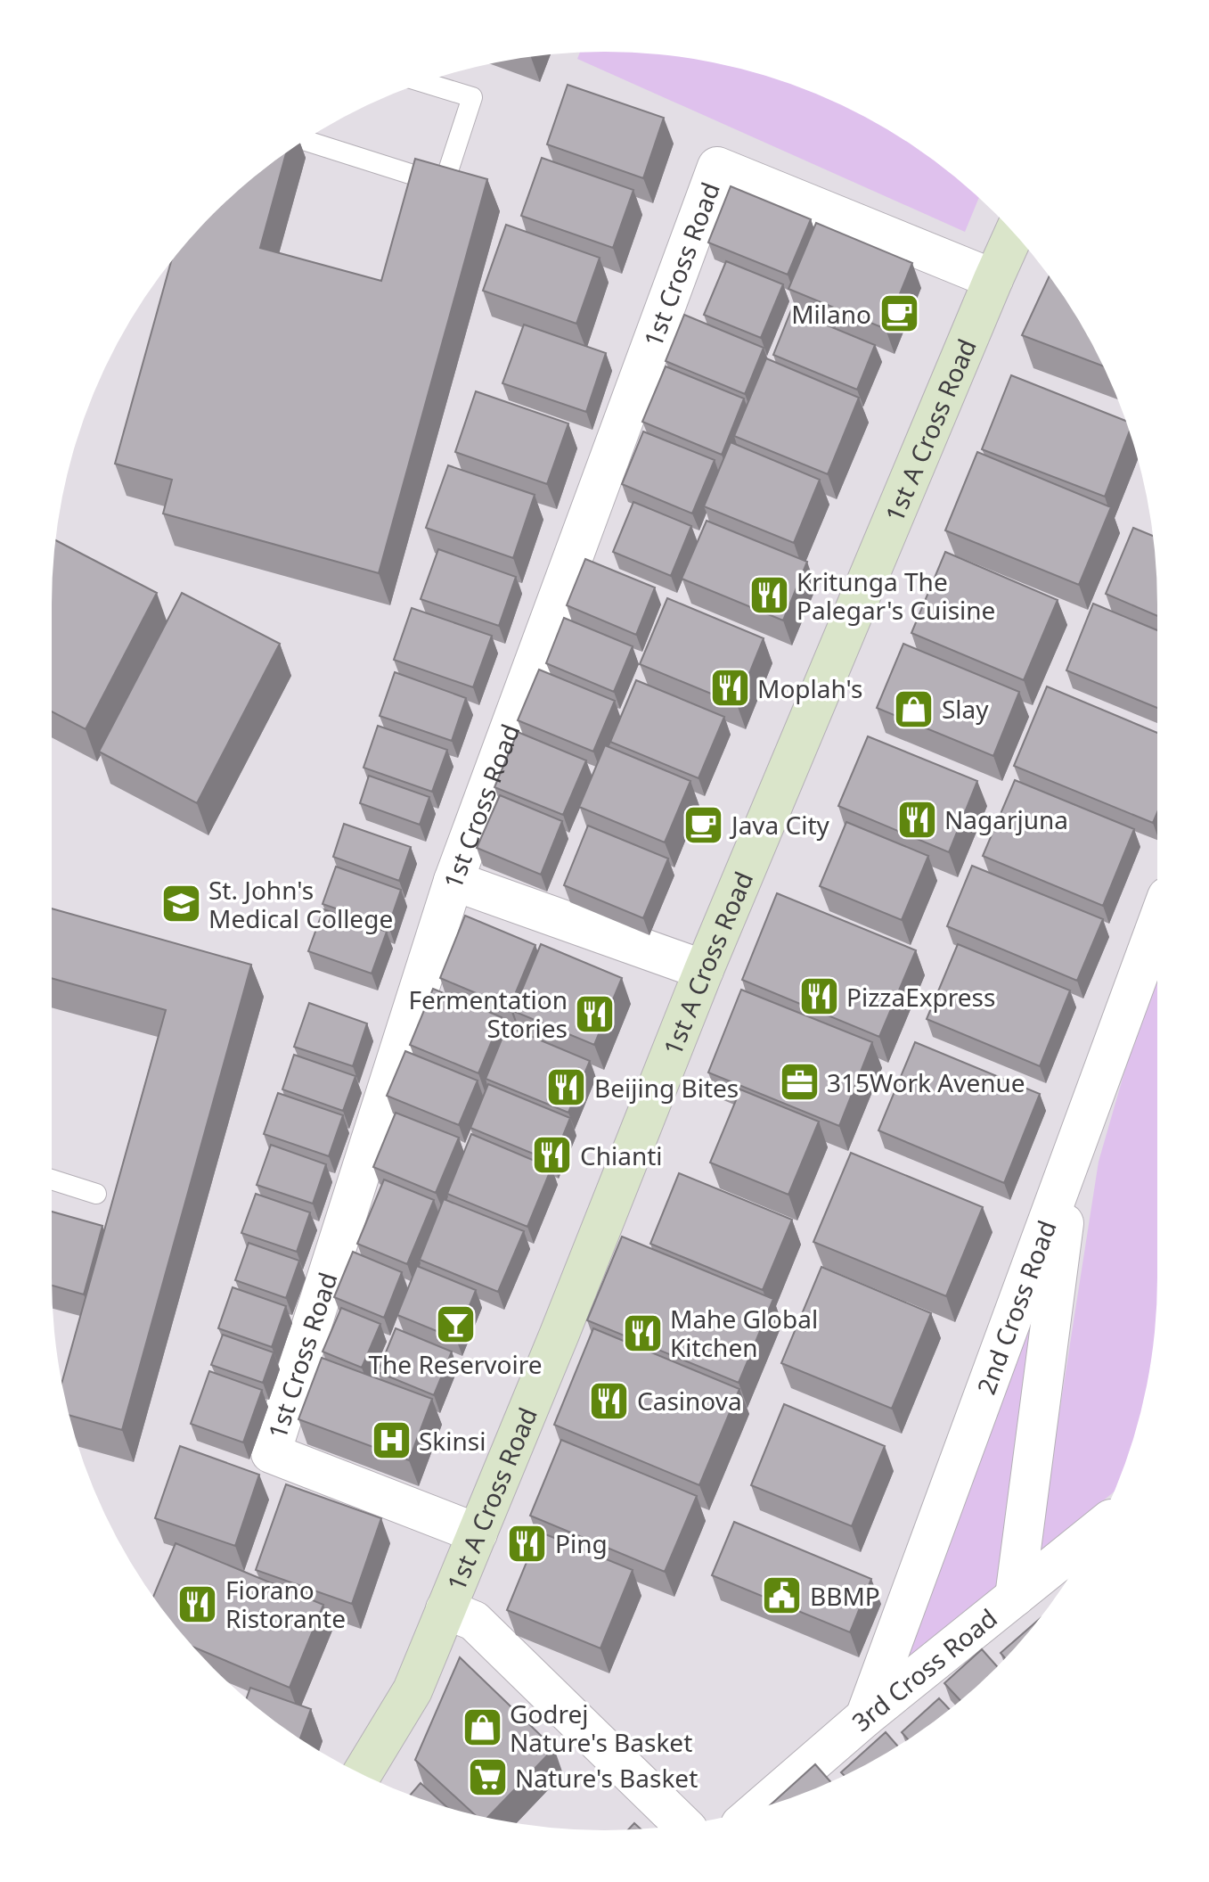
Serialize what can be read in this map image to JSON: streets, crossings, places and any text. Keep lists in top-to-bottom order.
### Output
{
  "streets": {
    "street": [
      "1st Cross Road",
      "1st A Cross Road",
      "2nd Cross Road",
      "3rd Cross Road"
    ]
  },
  "crossings": [
    ["1st Cross Road", "1st A Cross Road"],
    ["2nd Cross Road", "3rd Cross Road"]
  ],
  "places": {
    "cafe": ["Milano", "Java City"],
    "restaurant": [
      "Kritunga The Palegar's Cuisine",
      "Moplah's",
      "Nagarjuna",
      "PizzaExpress",
      "Fermentation Stories",
      "Beijing Bites",
      "Chianti",
      "Mahe Global Kitchen",
      "Casinova",
      "Ping",
      "Fiorano Ristorante"
    ],
    "shop": ["Slay", "Godrej Nature's Basket"],
    "school or university": ["St. John's Medical College"],
    "office": ["315Work Avenue"],
    "bar": ["The Reservoire"],
    "hospital": ["Skinsi"],
    "public building": ["BBMP"],
    "supermarket": ["Nature's Basket"]
  }
}
